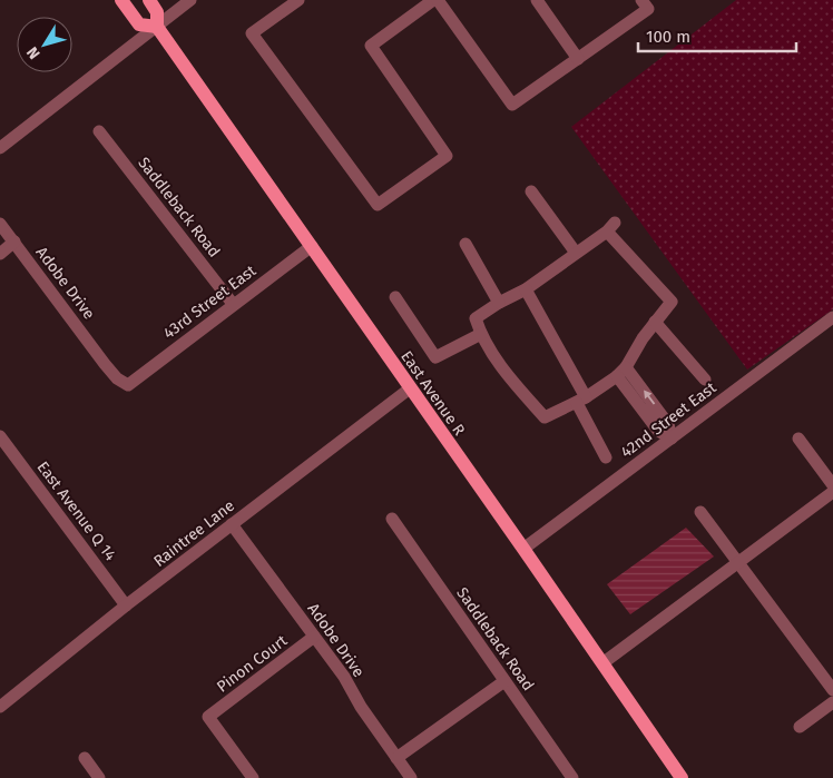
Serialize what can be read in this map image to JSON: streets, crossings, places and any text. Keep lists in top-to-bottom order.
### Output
{
  "streets": {
    "main road": ["East Avenue R"],
    "street": [
      "Saddleback Road",
      "Adobe Drive",
      "43rd Street East",
      "42nd Street East",
      "East Avenue Q 14",
      "Raintree Lane",
      "Pinon Court"
    ]
  },
  "crossings": [
    ["Saddleback Road", "43rd Street East"],
    ["Adobe Drive", "43rd Street East"],
    ["Adobe Drive", "Raintree Lane"],
    ["Adobe Drive", "Pinon Court"],
    ["43rd Street East", "East Avenue R"],
    ["East Avenue R", "42nd Street East"],
    ["East Avenue R", "Raintree Lane"],
    ["East Avenue Q 14", "Raintree Lane"]
  ],
  "scale_bar": "100 m",
  "north": "bottom left"
}
